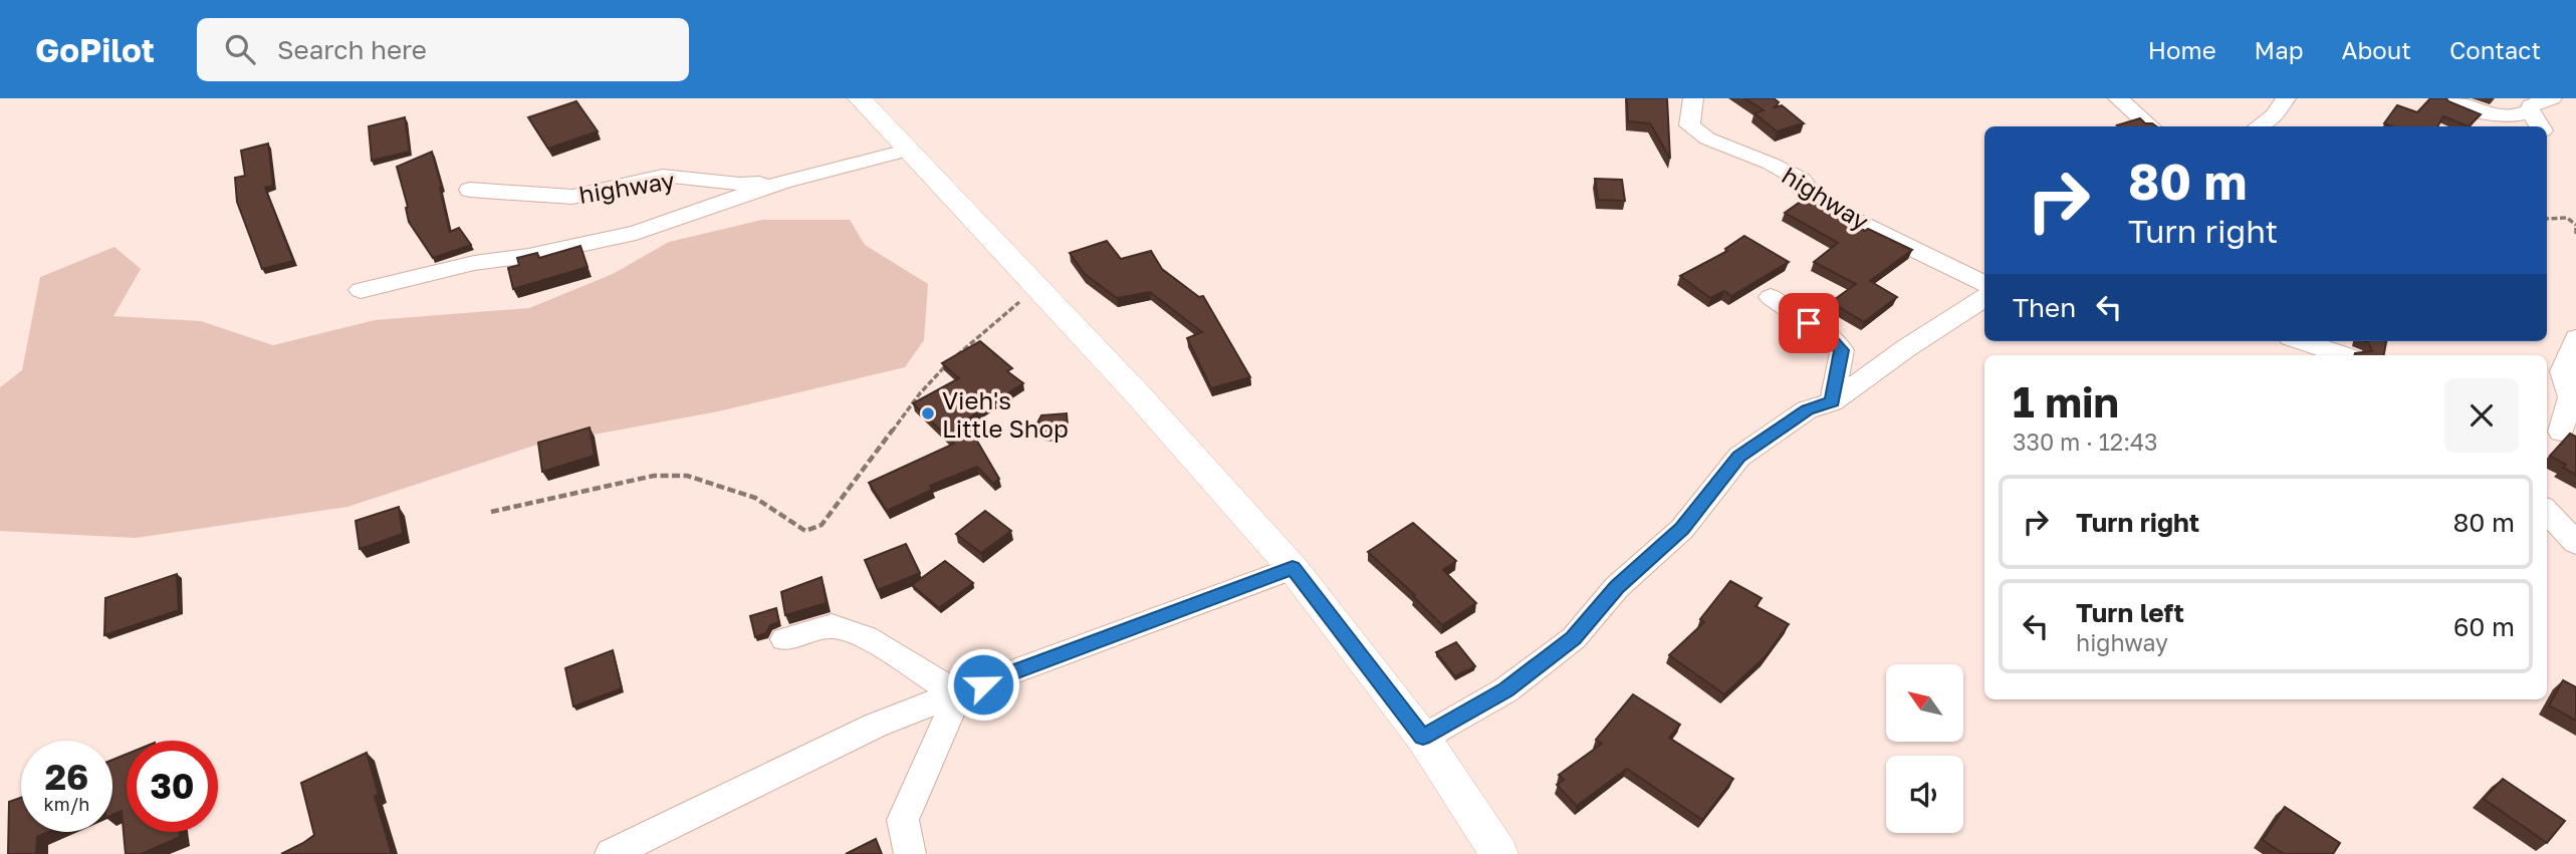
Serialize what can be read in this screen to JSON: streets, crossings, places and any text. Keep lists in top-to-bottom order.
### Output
{
  "streets": {
    "street": ["highway"]
  },
  "places": ["Vieh's Little Shop"],
  "north": "top left",
  "page": {
    "header": "GoPilot",
    "search": "Search here",
    "nav": [
      "Home",
      "Map",
      "About",
      "Contact"
    ],
    "turn": ["80 m", "Turn right"],
    "then": "Then",
    "heading": ["1 min", "330 m · 12:43"],
    "list": [
      {
        "name": "Turn right",
        "value": "80 m"
      },
      {
        "name": "Turn left",
        "note": "highway",
        "value": "60 m"
      }
    ],
    "speed": "26 km/h",
    "limit": "30"
  }
}
